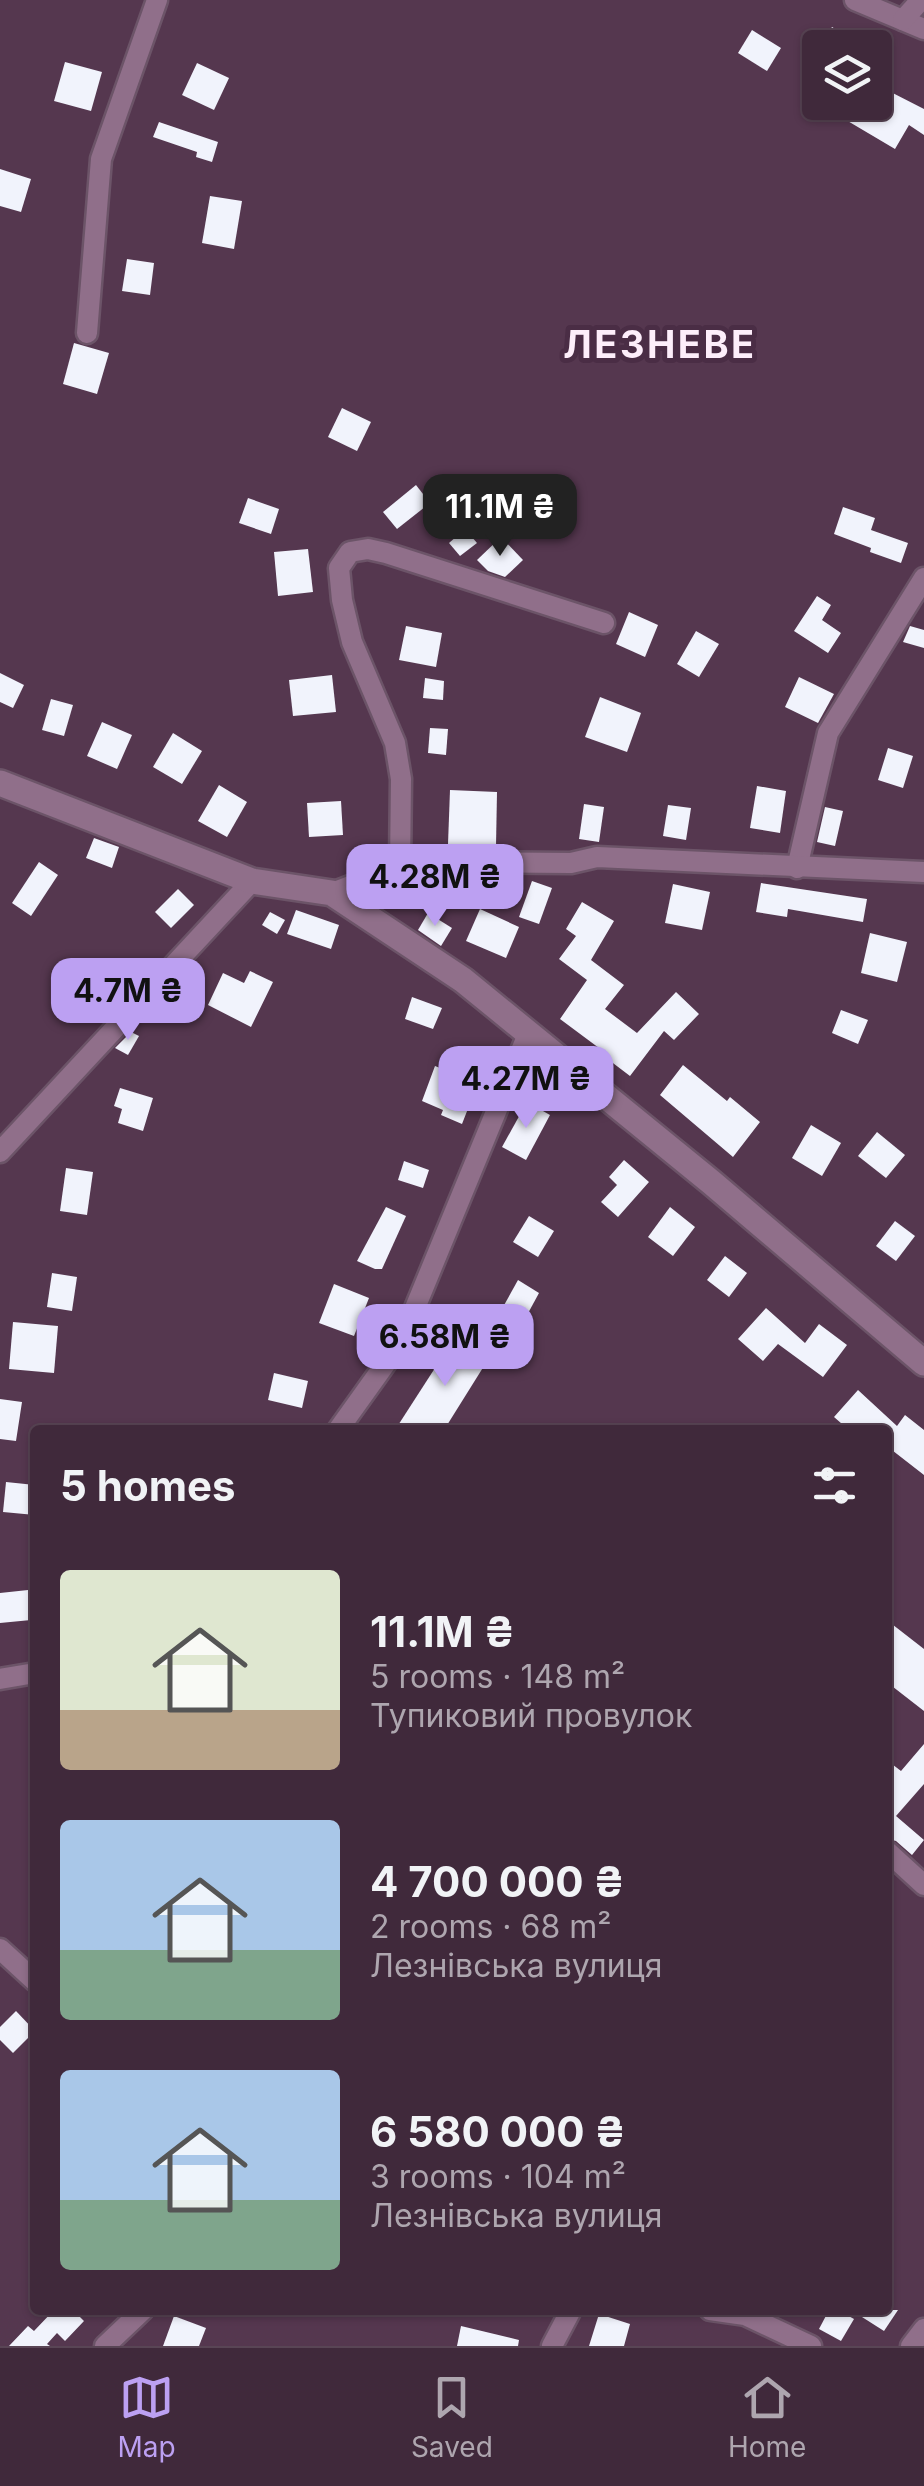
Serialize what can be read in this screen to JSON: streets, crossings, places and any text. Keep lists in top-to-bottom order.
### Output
{
  "districts": ["ЛЕЗНЕВЕ"],
  "page": {
    "price": [
      "11.1M ₴",
      "4.28M ₴",
      "4.7M ₴",
      "4.27M ₴",
      "6.58M ₴"
    ],
    "heading": "5 homes",
    "list": [
      {
        "name": "11.1M ₴",
        "note": "5 rooms · 148 m² · Тупиковий провулок"
      },
      {
        "name": "4 700 000 ₴",
        "note": "2 rooms · 68 m² · Лезнівська вулиця"
      },
      {
        "name": "6 580 000 ₴",
        "note": "3 rooms · 104 m² · Лезнівська вулиця"
      }
    ],
    "tabs": ["Map", "Saved", "Home"]
  }
}
